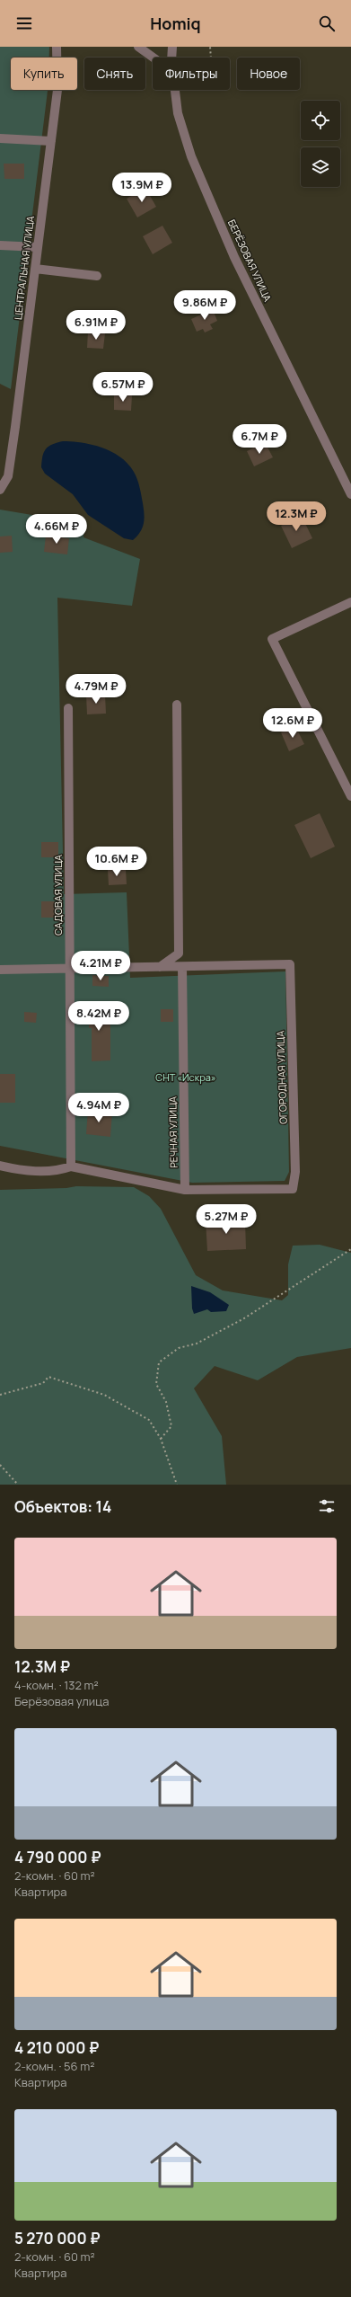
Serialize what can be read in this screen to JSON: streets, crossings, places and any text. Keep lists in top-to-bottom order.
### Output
{
  "streets": {
    "street": [
      "БЕРЁЗОВАЯ УЛИЦА",
      "ЦЕНТРАЛЬНАЯ УЛИЦА",
      "САДОВАЯ УЛИЦА",
      "ОГОРОДНАЯ УЛИЦА",
      "РЕЧНАЯ УЛИЦА"
    ]
  },
  "crossings": [
    ["ОГОРОДНАЯ УЛИЦА", "РЕЧНАЯ УЛИЦА"]
  ],
  "parks": ["СНТ «Искра»"],
  "page": {
    "header": "Homiq",
    "chip": [
      "Купить",
      "Снять",
      "Фильтры",
      "Новое"
    ],
    "price": [
      "13.9M ₽",
      "9.86M ₽",
      "6.91M ₽",
      "6.57M ₽",
      "6.7M ₽",
      "12.3M ₽",
      "4.66M ₽",
      "4.79M ₽",
      "12.6M ₽",
      "10.6M ₽",
      "4.21M ₽",
      "8.42M ₽",
      "4.94M ₽",
      "5.27M ₽"
    ],
    "heading": "Объектов: 14",
    "list": [
      {
        "name": "12.3M ₽",
        "note": "4-комн. · 132 m² · Берёзовая улица"
      },
      {
        "name": "4 790 000 ₽",
        "note": "2-комн. · 60 m² · Квартира"
      },
      {
        "name": "4 210 000 ₽",
        "note": "2-комн. · 56 m² · Квартира"
      },
      {
        "name": "5 270 000 ₽",
        "note": "2-комн. · 60 m² · Квартира"
      }
    ]
  }
}
